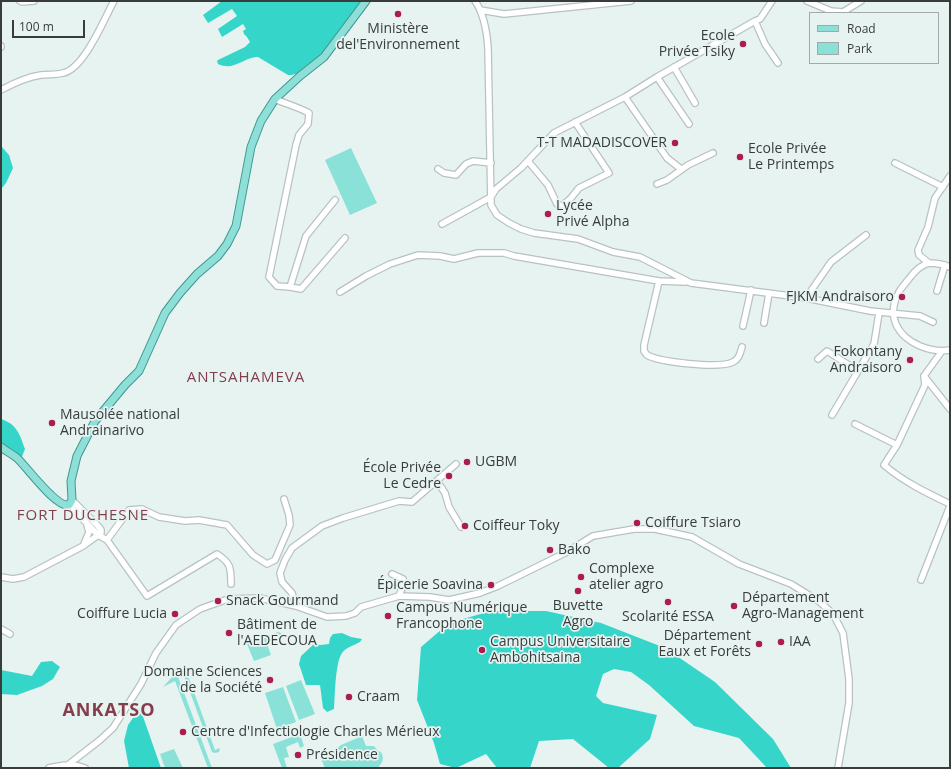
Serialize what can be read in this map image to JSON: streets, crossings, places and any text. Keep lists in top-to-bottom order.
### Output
{
  "districts": ["ANTSAHAMEVA", "FORT DUCHESNE", "ANKATSO"],
  "places": [
    "Ministère del'Environnement",
    "Ecole Privée Tsiky",
    "T-T MADADISCOVER",
    "Ecole Privée Le Printemps",
    "Lycée Privé Alpha",
    "FJKM Andraisoro",
    "Fokontany Andraisoro",
    "Mausolée national Andrainarivo",
    "UGBM",
    "École Privée Le Cedre",
    "Coiffure Tsiaro",
    "Coiffeur Toky",
    "Bako",
    "Complexe atelier agro",
    "Épicerie Soavina",
    "Buvette Agro",
    "Snack Gourmand",
    "Scolarité ESSA",
    "Département Agro-Management",
    "Coiffure Lucia",
    "Campus Numérique Francophone",
    "Bâtiment de l'AEDECOUA",
    "IAA",
    "Département Eaux et Forêts",
    "Campus Universitaire Ambohitsaina",
    "Domaine Sciences de la Société",
    "Craam",
    "Centre d'Infectiologie Charles Mérieux",
    "Présidence"
  ],
  "legend": ["Road", "Park"],
  "scale_bar": "100 m"
}
